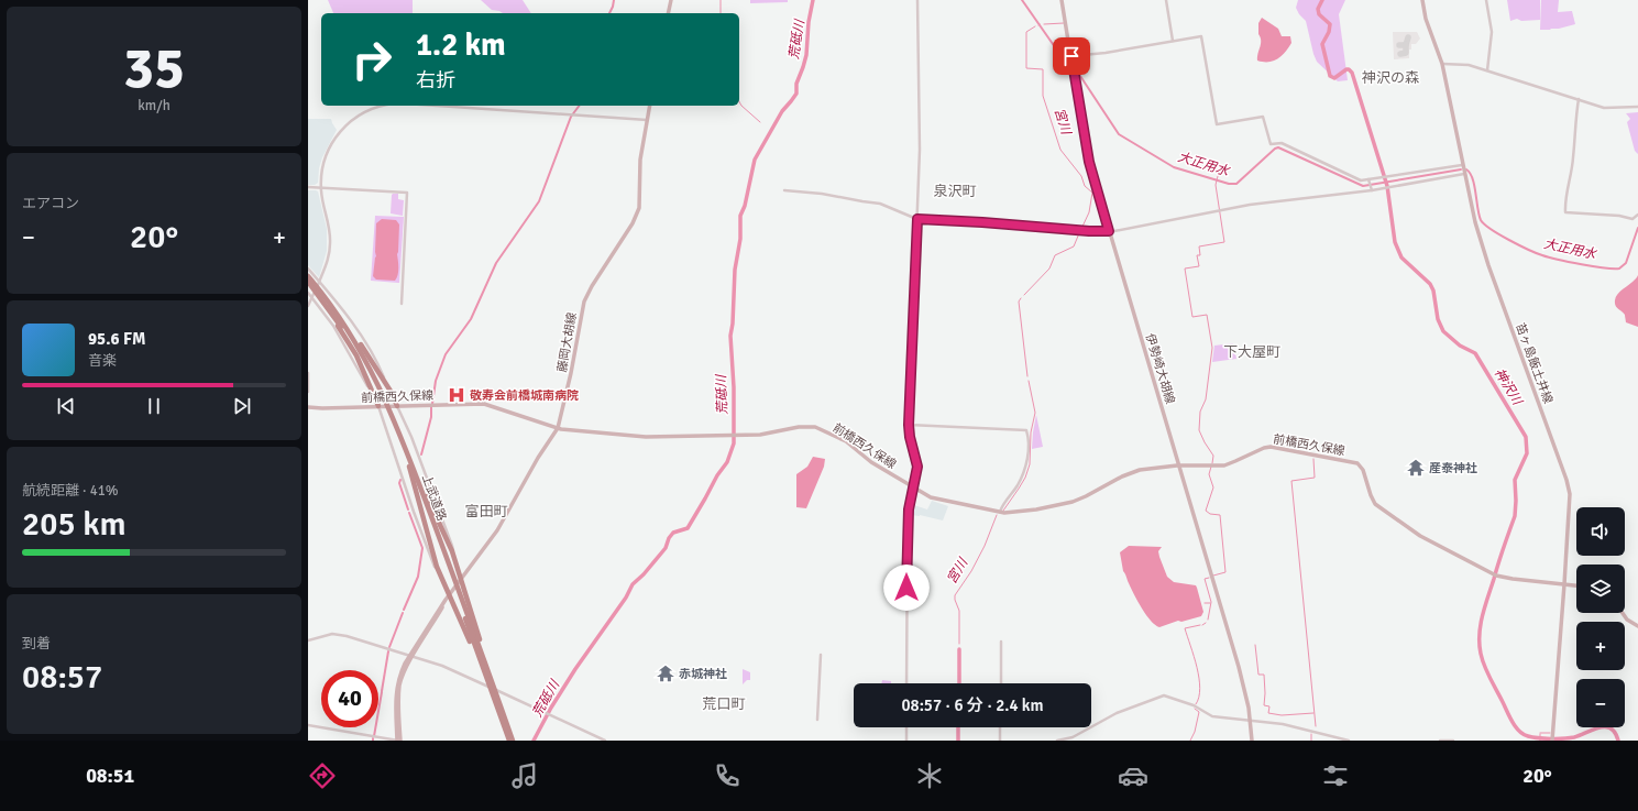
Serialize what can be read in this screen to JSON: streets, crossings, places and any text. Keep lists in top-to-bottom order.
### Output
{
  "streets": {
    "highway": ["上武道路"],
    "main road": [
      "藤岡大胡線",
      "苗ヶ島飯土井線",
      "伊勢崎大胡線",
      "前橋西久保線"
    ]
  },
  "crossings": [
    ["藤岡大胡線", "前橋西久保線"],
    ["苗ヶ島飯土井線", "前橋西久保線"],
    ["伊勢崎大胡線", "前橋西久保線"]
  ],
  "districts": [
    "神沢の森",
    "泉沢町",
    "下大屋町",
    "富田町",
    "荒口町"
  ],
  "water": [
    "荒砥川",
    "宮川",
    "大正用水",
    "神沢川"
  ],
  "places": {
    "hospital": ["敬寿会前橋城南病院"],
    "temple": ["産泰神社", "赤城神社"]
  },
  "page": {
    "tile": [
      ["35", "km/h"],
      "エアコン",
      ["航続距離 · 41%", "205 km"],
      ["到着", "08:57"]
    ],
    "turn": ["1.2 km", "右折"],
    "heat": ["−", "20°", "+"],
    "song": ["95.6 FM", "音楽"],
    "map_buttons": ["+", "−"],
    "limit": "40",
    "trip": "08:57 · 6 分 · 2.4 km",
    "tabs": ["08:51", "20°"]
  }
}
